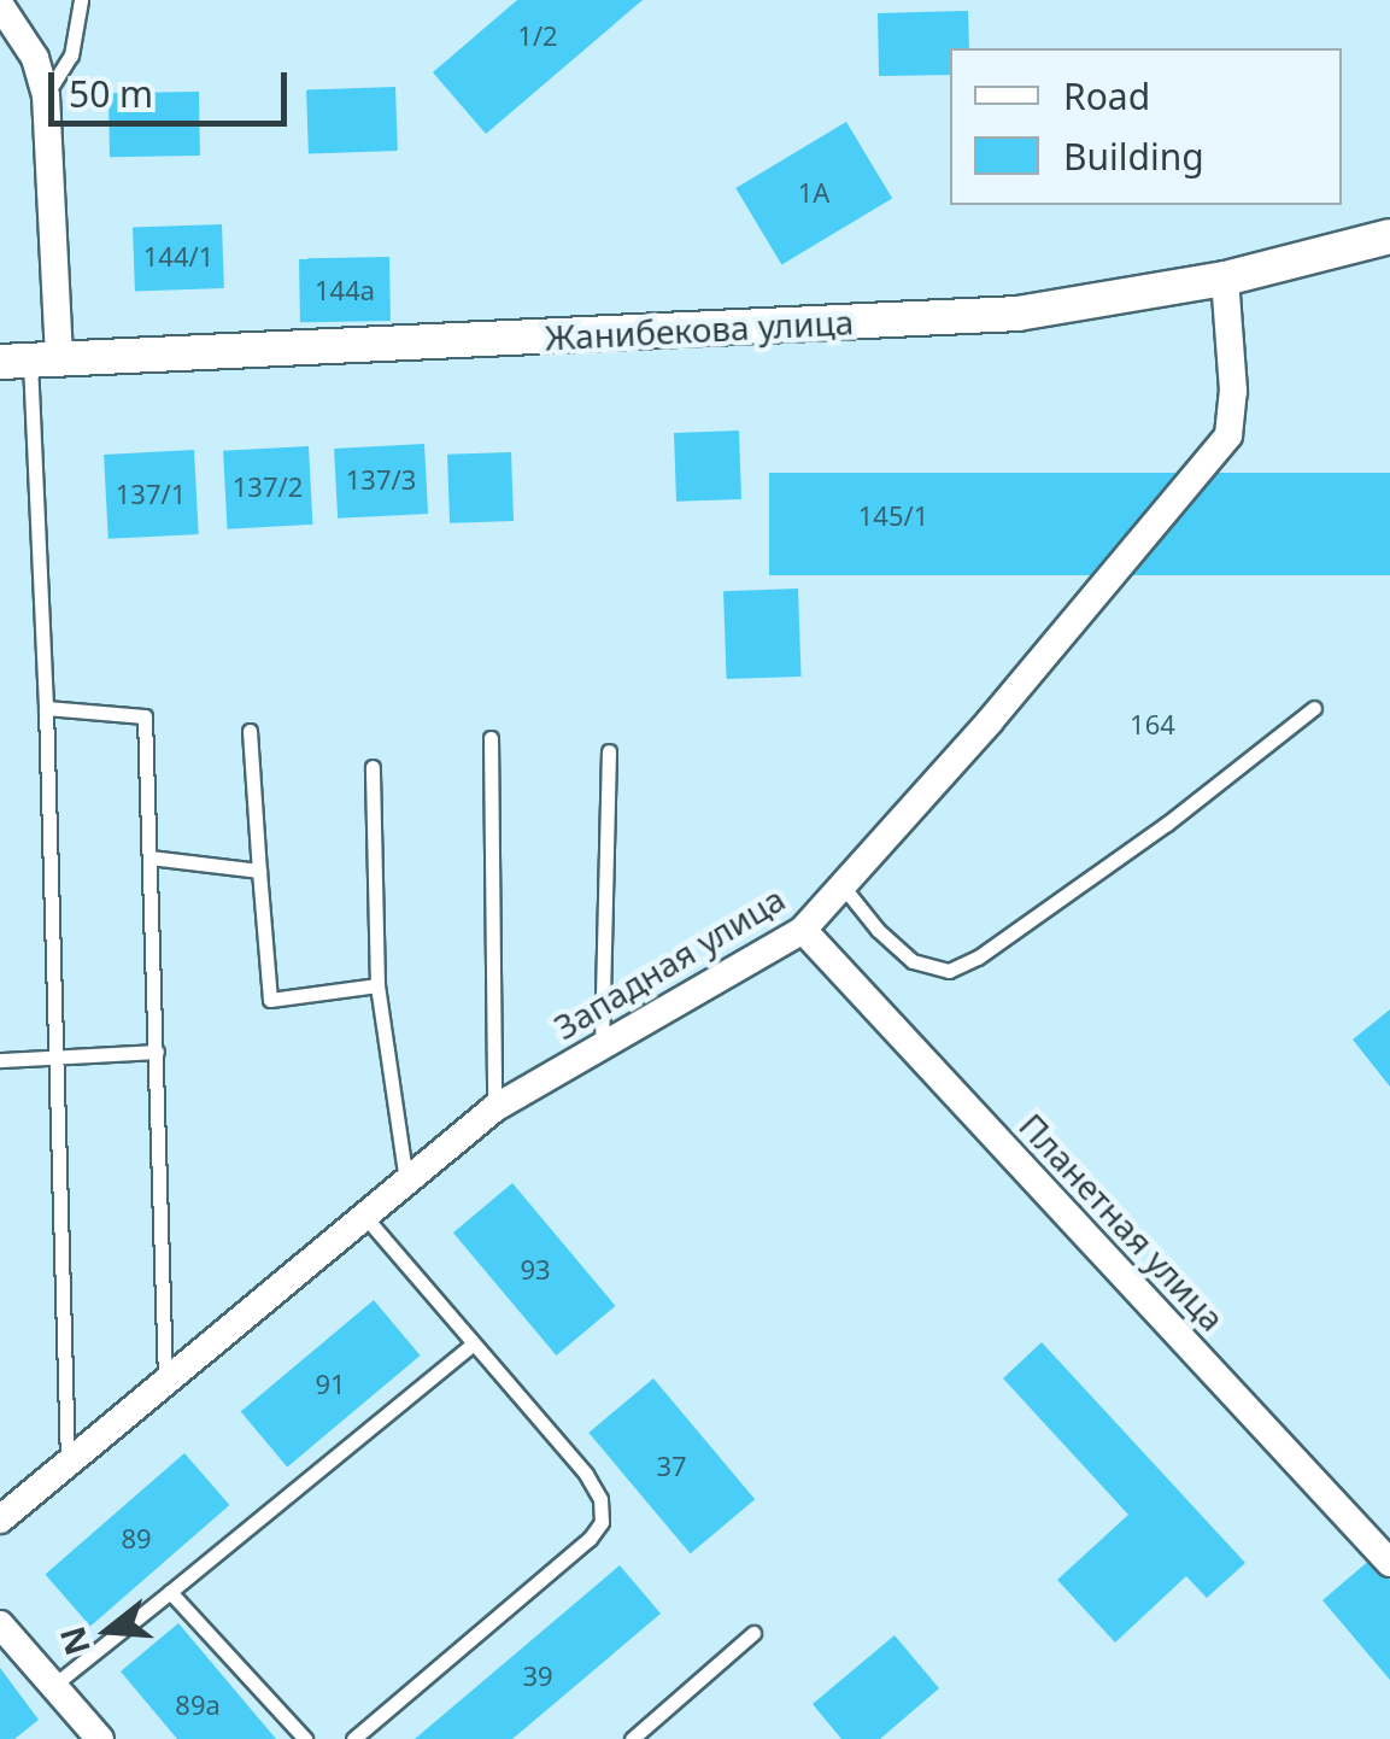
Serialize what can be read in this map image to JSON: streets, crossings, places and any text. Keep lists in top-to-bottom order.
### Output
{
  "streets": {
    "street": ["Жанибекова улица", "Западная улица", "Планетная улица"]
  },
  "crossings": [
    ["Жанибекова улица", "Западная улица"],
    ["Западная улица", "Планетная улица"]
  ],
  "house_numbers": [
    "1/2",
    "1А",
    "144/1",
    "144а",
    "137/3",
    "137/2",
    "137/1",
    "145/1",
    "164",
    "93",
    "91",
    "37",
    "89",
    "39",
    "89а"
  ],
  "legend": ["Road", "Building"],
  "scale_bar": "50 m",
  "north": "left"
}
